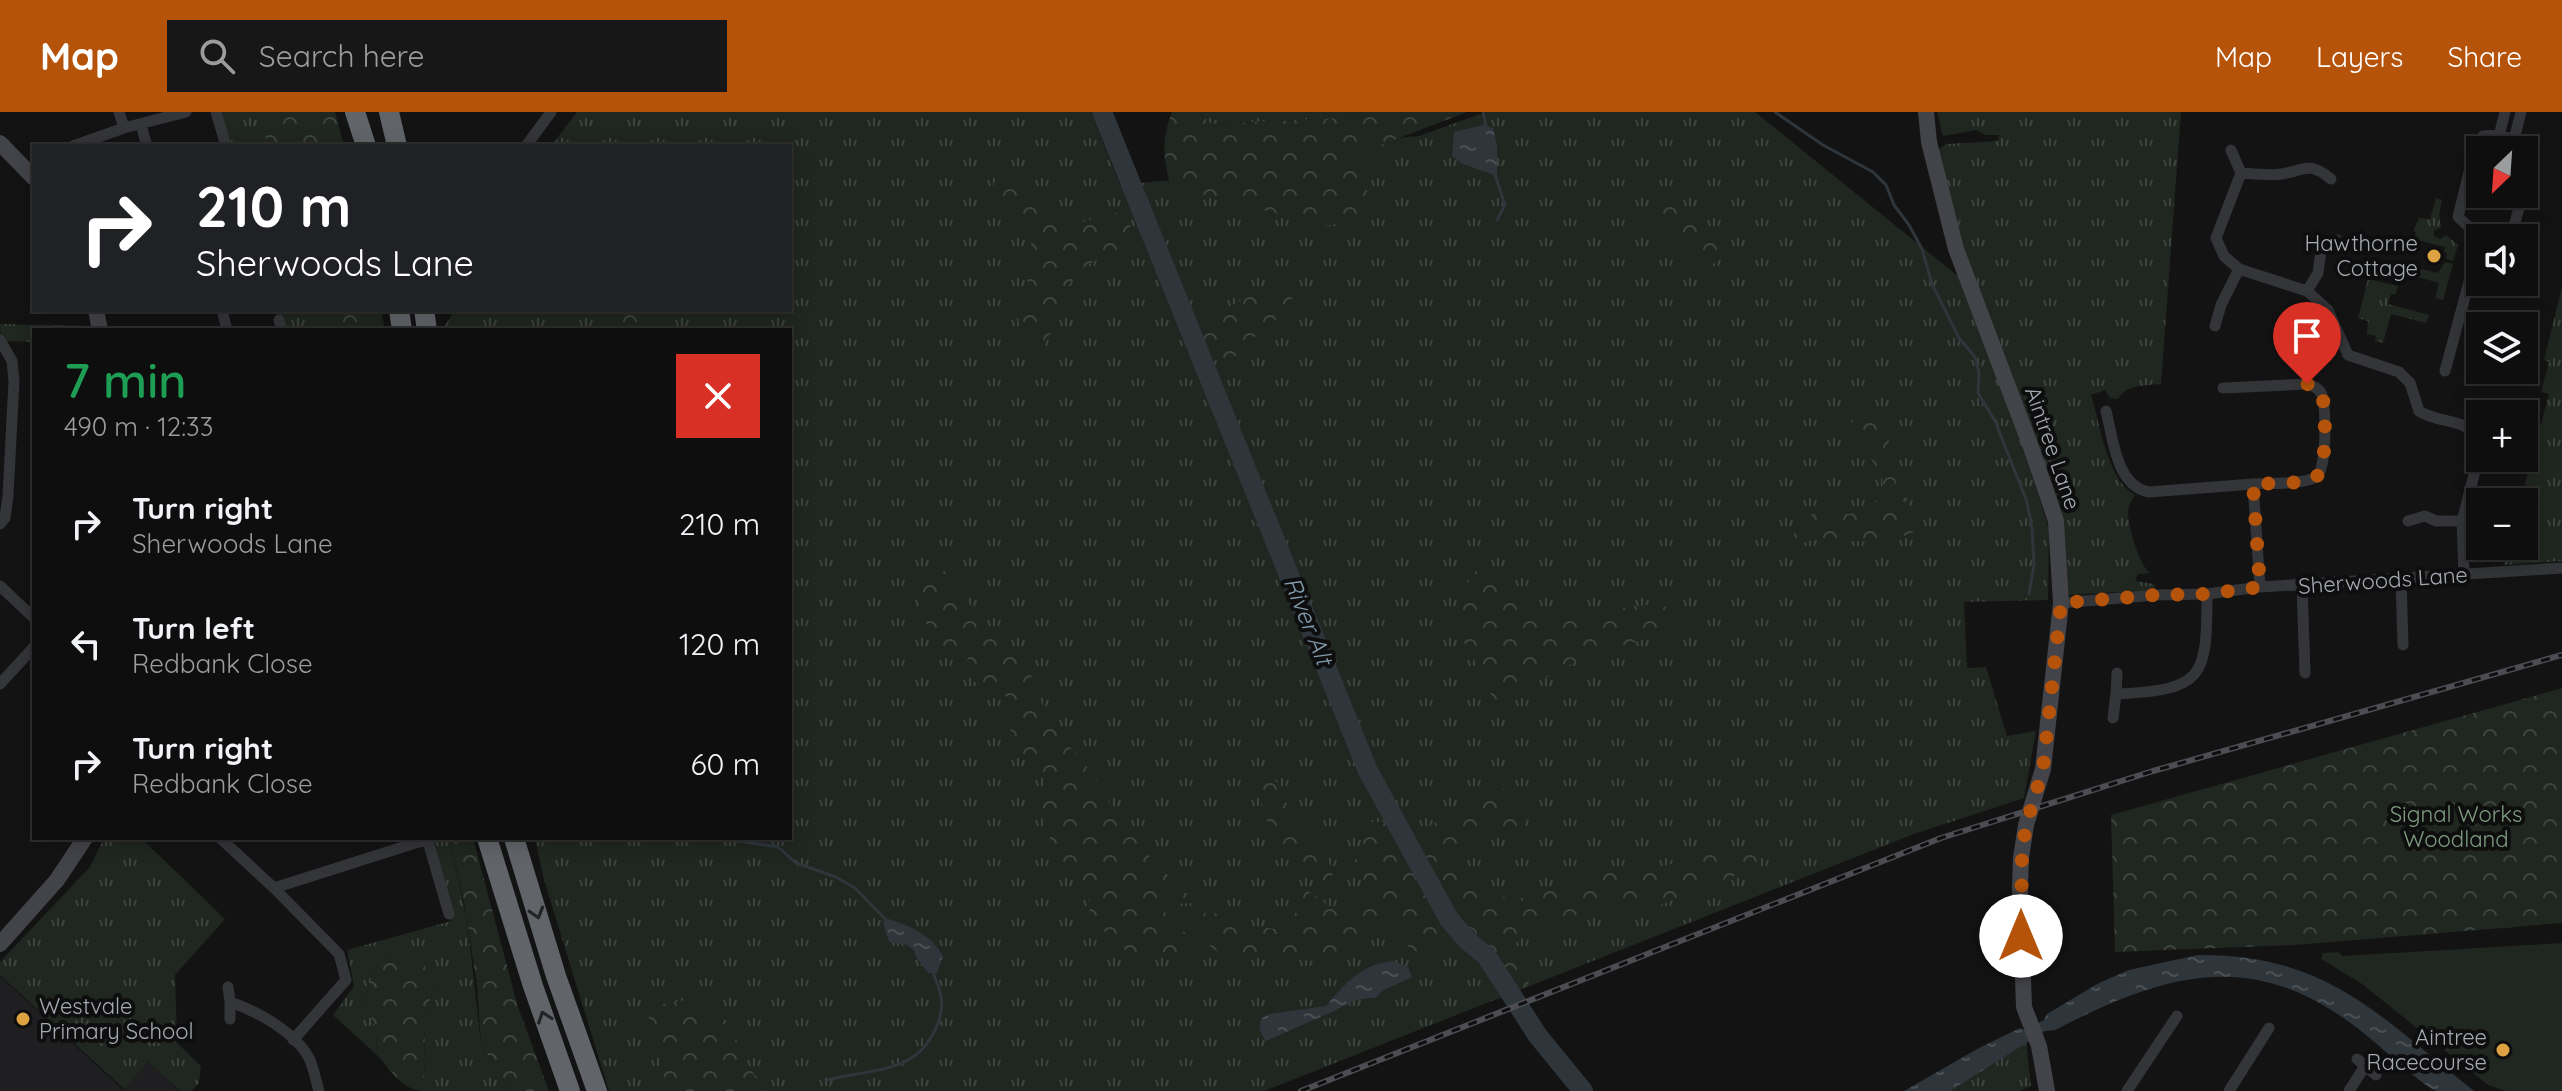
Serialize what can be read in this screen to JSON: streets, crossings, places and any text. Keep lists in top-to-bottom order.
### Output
{
  "streets": {
    "main road": ["Aintree Lane"],
    "street": ["Sherwoods Lane"]
  },
  "crossings": [
    ["Aintree Lane", "Sherwoods Lane"]
  ],
  "water": ["River Alt"],
  "parks": ["Signal Works Woodland"],
  "places": ["Hawthorne Cottage", "Westvale Primary School", "Aintree Racecourse"],
  "north": "bottom left",
  "page": {
    "header": "Map",
    "search": "Search here",
    "nav": ["Map", "Layers", "Share"],
    "map_buttons": ["+", "−"],
    "turn": ["210 m", "Sherwoods Lane"],
    "heading": ["7 min", "490 m · 12:33"],
    "list": [
      {
        "name": "Turn right",
        "note": "Sherwoods Lane",
        "value": "210 m"
      },
      {
        "name": "Turn left",
        "note": "Redbank Close",
        "value": "120 m"
      },
      {
        "name": "Turn right",
        "note": "Redbank Close",
        "value": "60 m"
      }
    ]
  }
}
